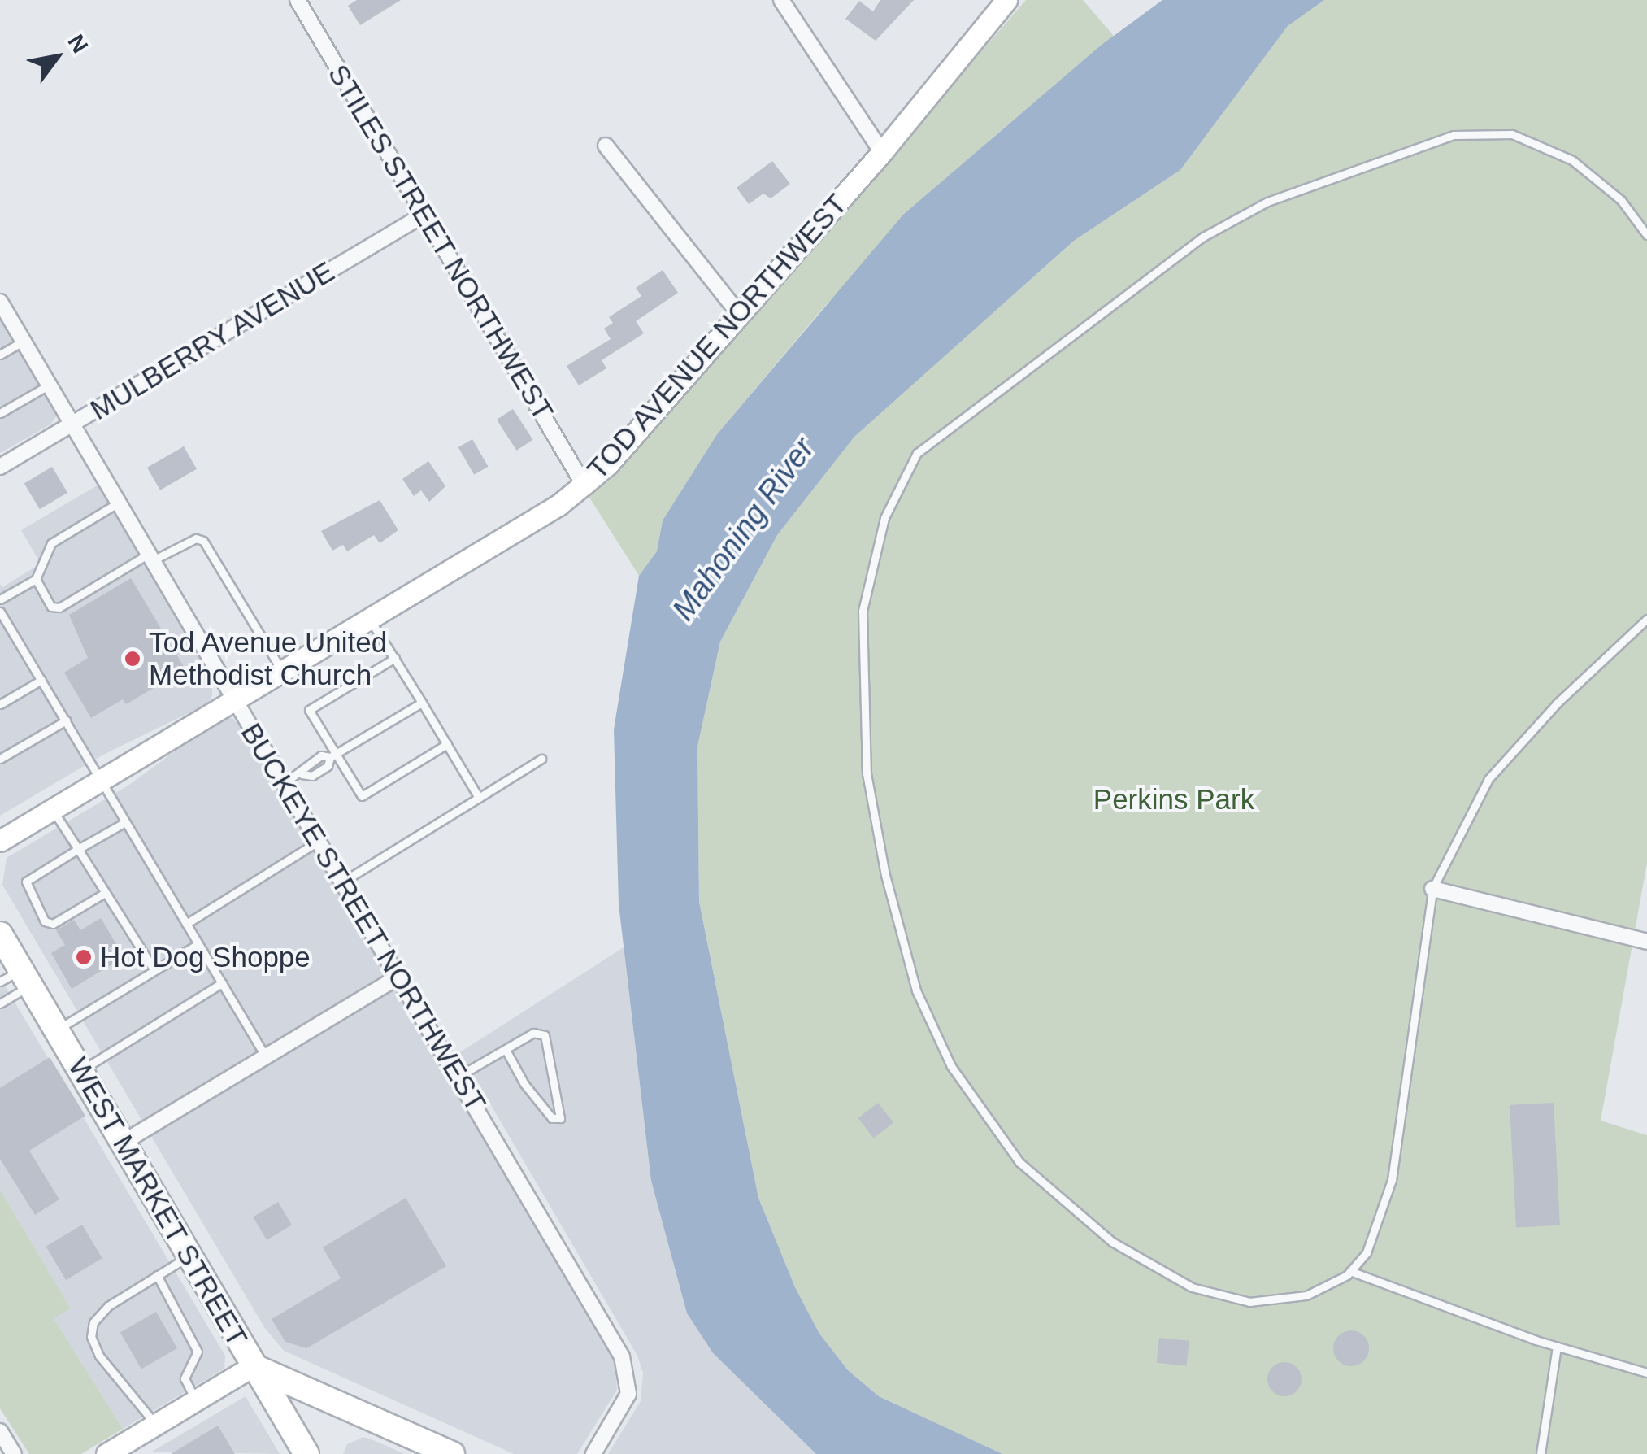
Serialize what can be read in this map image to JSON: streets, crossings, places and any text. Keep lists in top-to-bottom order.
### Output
{
  "streets": {
    "main road": ["TOD AVENUE NORTHWEST", "WEST MARKET STREET"],
    "street": ["STILES STREET NORTHWEST", "MULBERRY AVENUE", "BUCKEYE STREET NORTHWEST"]
  },
  "crossings": [
    ["STILES STREET NORTHWEST", "TOD AVENUE NORTHWEST"],
    ["STILES STREET NORTHWEST", "MULBERRY AVENUE"],
    ["TOD AVENUE NORTHWEST", "BUCKEYE STREET NORTHWEST"],
    ["MULBERRY AVENUE", "BUCKEYE STREET NORTHWEST"]
  ],
  "water": ["Mahoning River"],
  "parks": ["Perkins Park"],
  "places": ["Tod Avenue United Methodist Church", "Hot Dog Shoppe"],
  "north": "top right"
}
